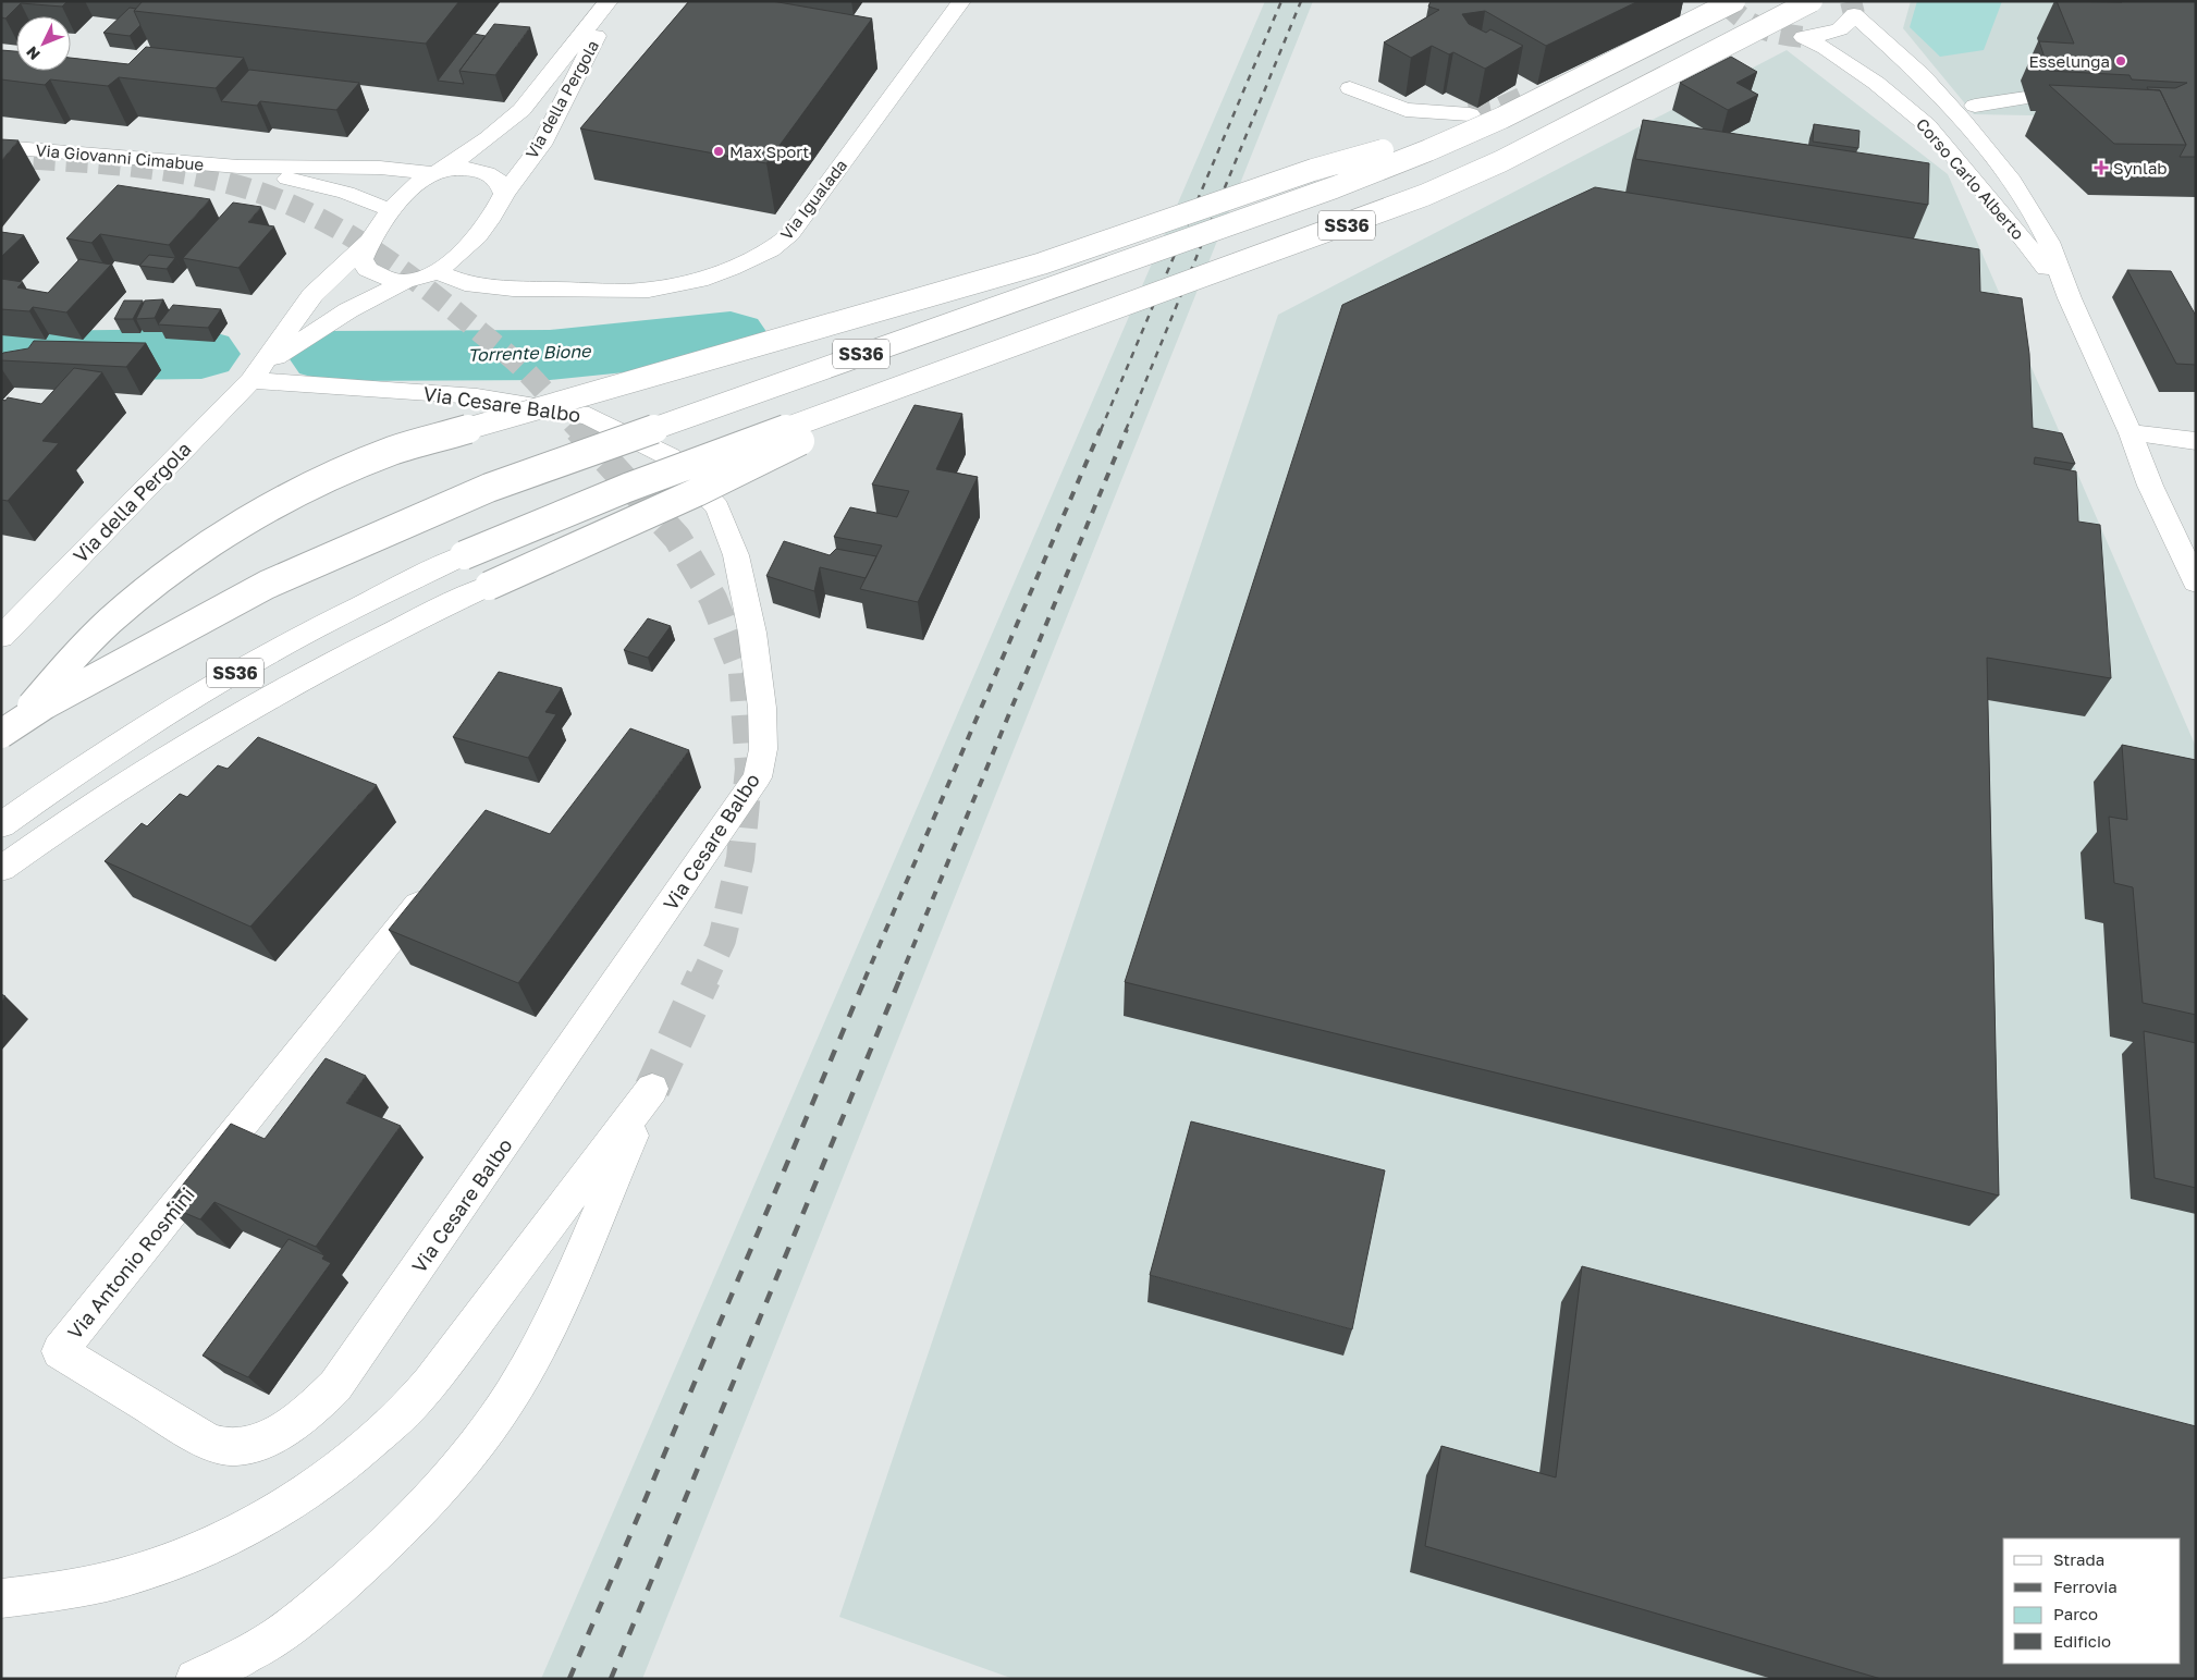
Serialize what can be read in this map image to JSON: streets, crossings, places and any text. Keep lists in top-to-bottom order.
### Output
{
  "streets": {
    "main road": [
      "Via della Pergola",
      "Via Giovanni Cimabue",
      "Corso Carlo Alberto",
      "Via Igualada",
      "SS36",
      "Via Cesare Balbo",
      "Via Antonio Rosmini"
    ]
  },
  "crossings": [
    ["Via della Pergola", "Via Giovanni Cimabue"],
    ["Via della Pergola", "Via Igualada"],
    ["Via della Pergola", "Via Cesare Balbo"],
    ["Via Cesare Balbo", "Via Antonio Rosmini"]
  ],
  "water": ["Torrente Bione"],
  "places": {
    "other": ["Esselunga", "Max Sport"],
    "health": ["Synlab"]
  },
  "legend": [
    "Strada",
    "Ferrovia",
    "Parco",
    "Edificio"
  ],
  "north": "bottom left"
}
